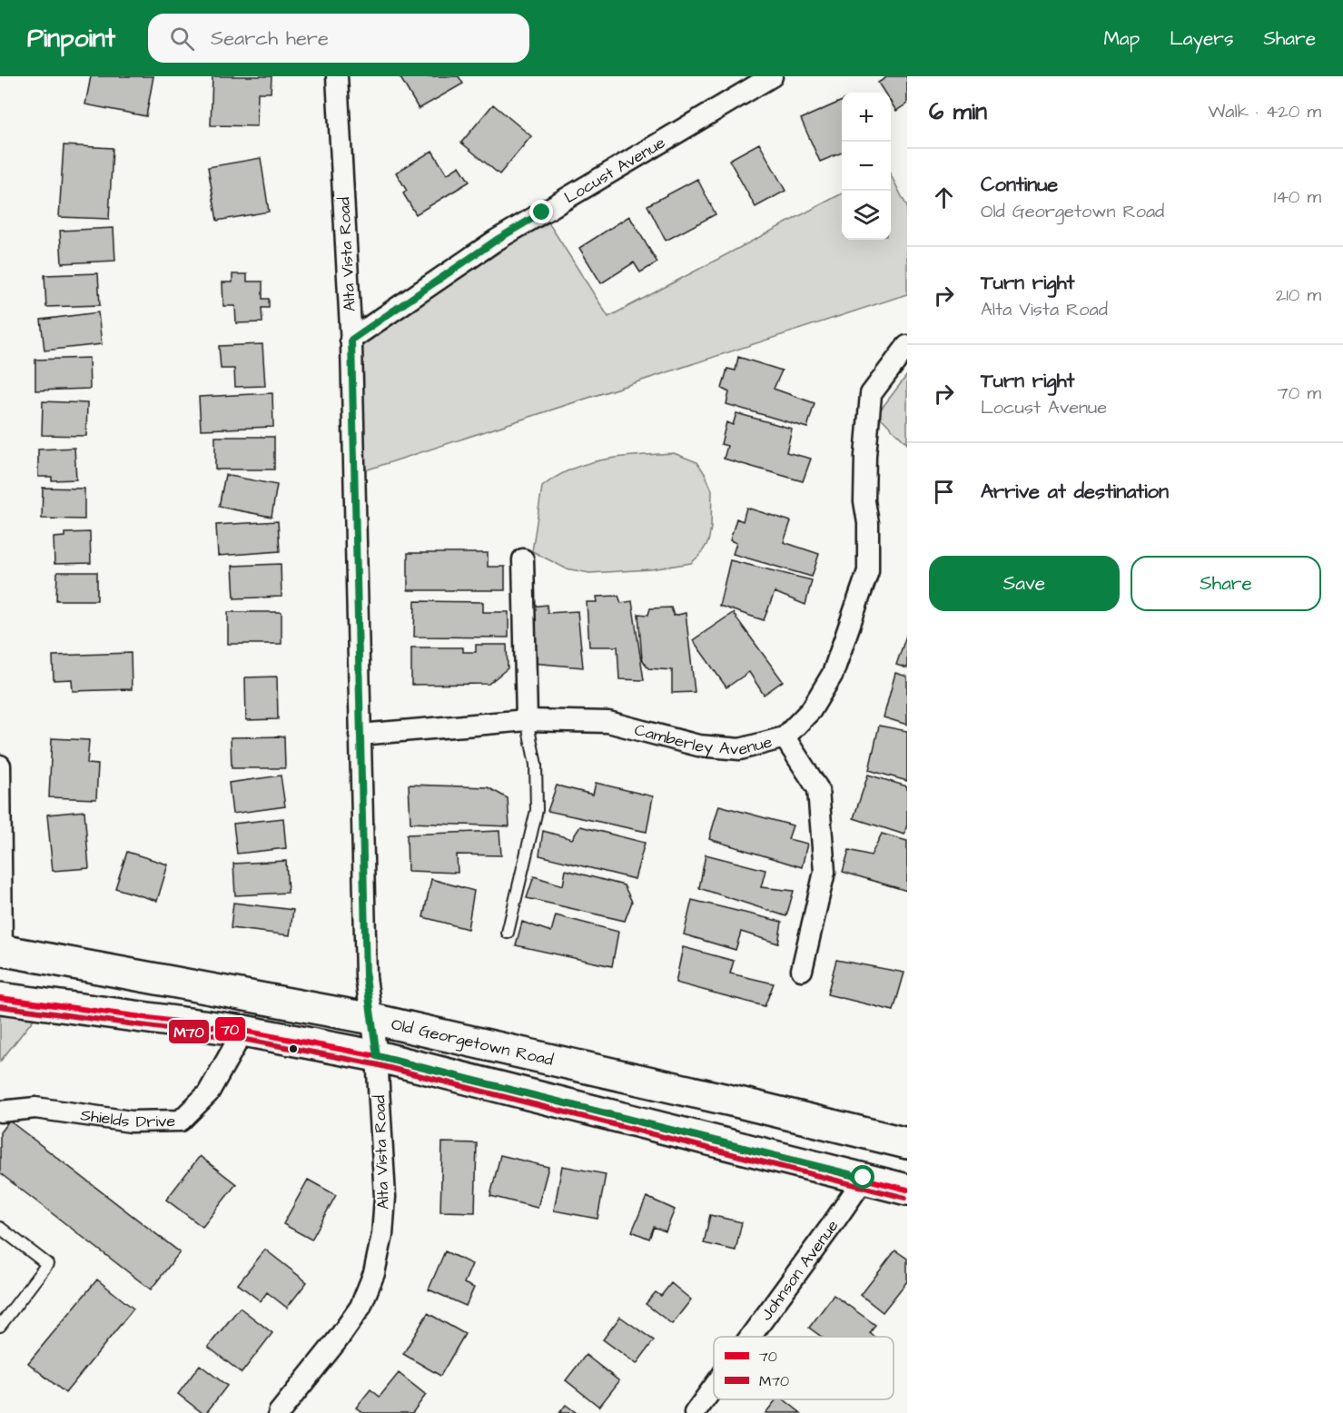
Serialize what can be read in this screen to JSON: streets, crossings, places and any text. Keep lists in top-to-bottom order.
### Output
{
  "streets": {
    "main road": ["Old Georgetown Road"],
    "street": [
      "Locust Avenue",
      "Alta Vista Road",
      "Camberley Avenue",
      "Shields Drive",
      "Johnson Avenue"
    ]
  },
  "crossings": [
    ["Locust Avenue", "Alta Vista Road"],
    ["Alta Vista Road", "Camberley Avenue"],
    ["Alta Vista Road", "Old Georgetown Road"]
  ],
  "lines": ["transit line 70", "transit line M70"],
  "legend": ["70", "M70"],
  "page": {
    "header": "Pinpoint",
    "search": "Search here",
    "nav": ["Map", "Layers", "Share"],
    "heading": ["6 min", "Walk · 420 m"],
    "map_buttons": ["+", "−"],
    "list": [
      ["Continue", "Old Georgetown Road", "140 m"],
      ["Turn right", "Alta Vista Road", "210 m"],
      ["Turn right", "Locust Avenue", "70 m"],
      "Arrive at destination"
    ],
    "buttons": ["Save", "Share"]
  }
}
